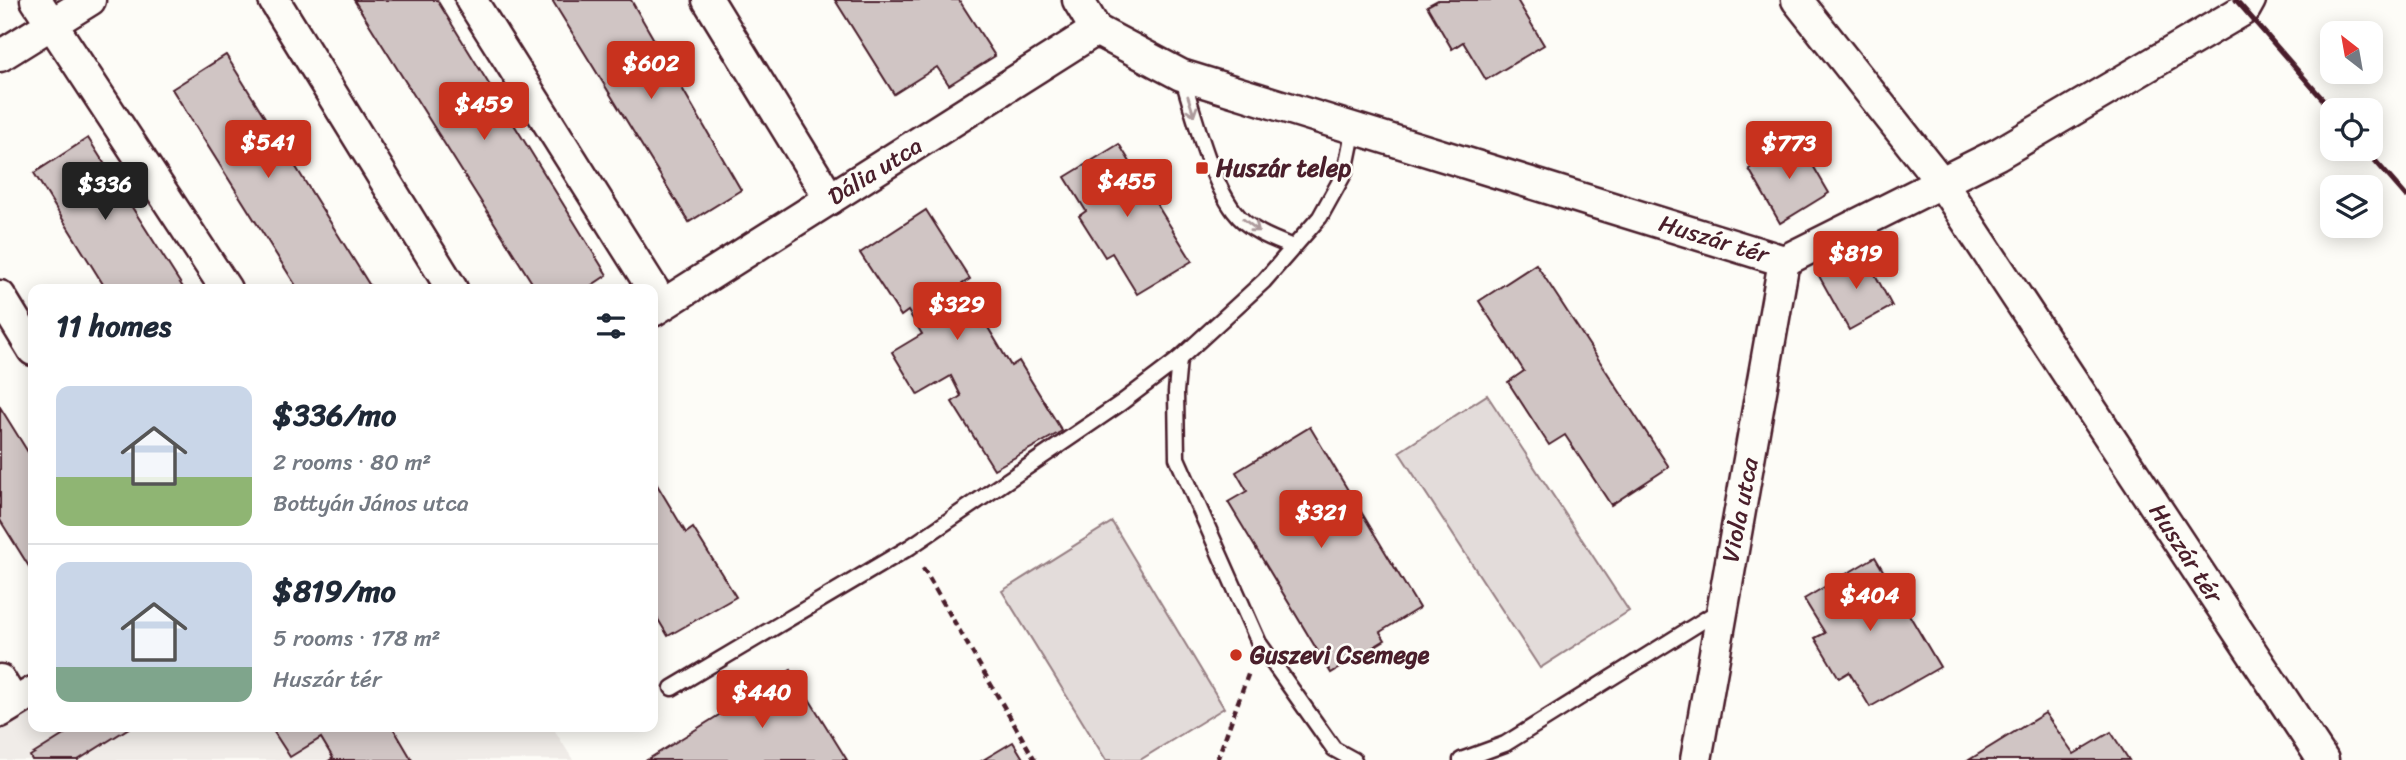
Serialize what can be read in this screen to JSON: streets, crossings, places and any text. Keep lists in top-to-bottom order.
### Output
{
  "streets": {
    "street": ["Dália utca", "Huszár tér", "Viola utca"]
  },
  "crossings": [
    ["Dália utca", "Huszár tér"],
    ["Huszár tér", "Viola utca"]
  ],
  "places": {
    "transit": ["Huszár telep"],
    "other": ["Guszevi Csemege"]
  },
  "north": "top left",
  "page": {
    "price": [
      "$602",
      "$459",
      "$541",
      "$773",
      "$455",
      "$336",
      "$819",
      "$329",
      "$321",
      "$404",
      "$440"
    ],
    "heading": "11 homes",
    "list": [
      {
        "name": "$336/mo",
        "note": "2 rooms · 80 m² · Bottyán János utca"
      },
      {
        "name": "$819/mo",
        "note": "5 rooms · 178 m² · Huszár tér"
      }
    ]
  }
}
